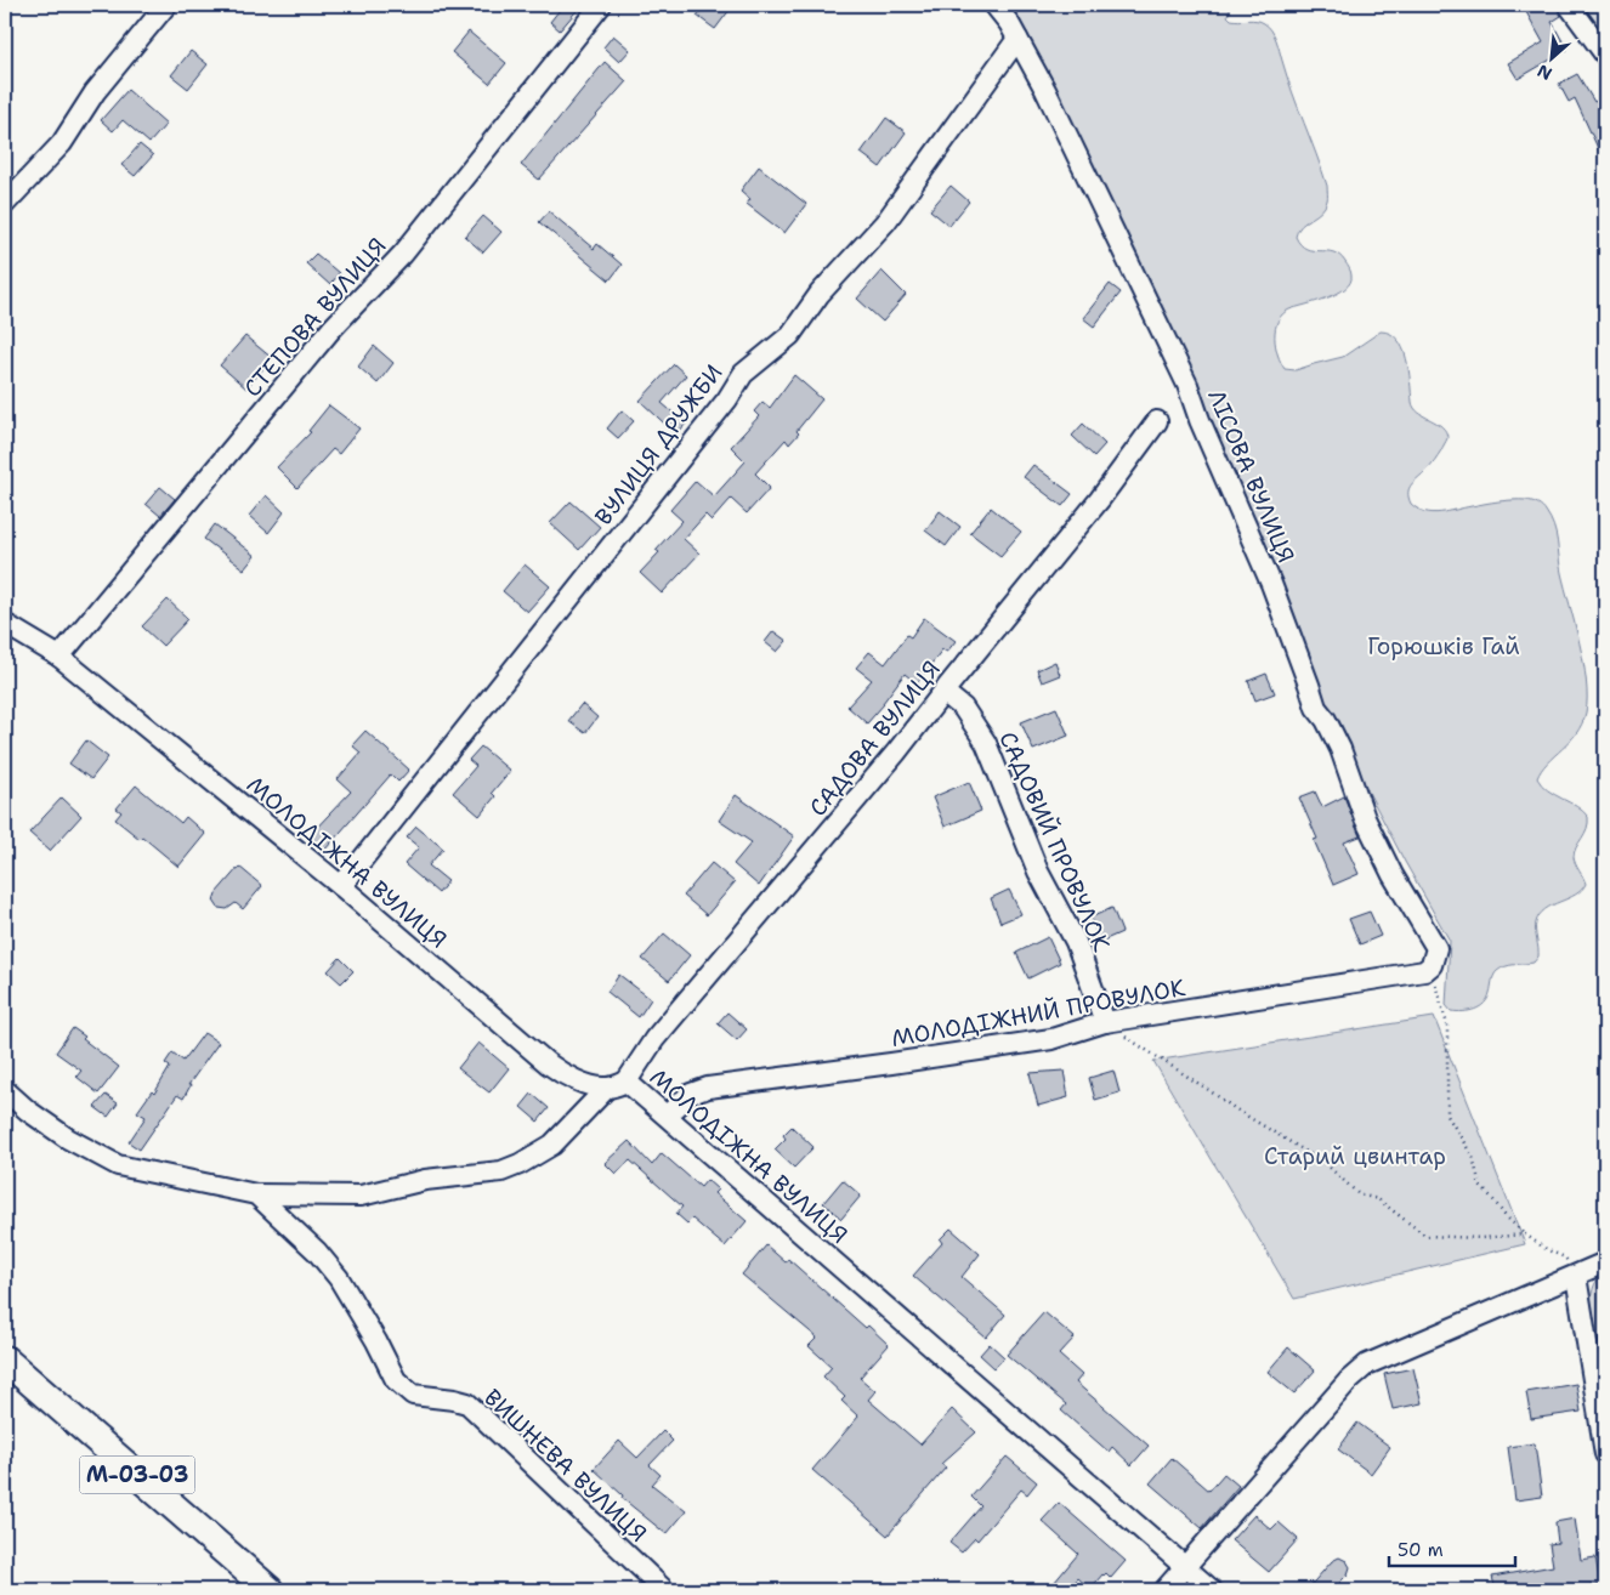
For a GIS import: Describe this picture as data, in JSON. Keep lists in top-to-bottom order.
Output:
{
  "streets": {
    "highway": ["М-03-03"],
    "street": [
      "СТЕПОВА ВУЛИЦЯ",
      "ВУЛИЦЯ ДРУЖБИ",
      "ЛІСОВА ВУЛИЦЯ",
      "САДОВА ВУЛИЦЯ",
      "САДОВИЙ ПРОВУЛОК",
      "МОЛОДІЖНА ВУЛИЦЯ",
      "МОЛОДІЖНИЙ ПРОВУЛОК",
      "ВИШНЕВА ВУЛИЦЯ"
    ]
  },
  "crossings": [
    ["СТЕПОВА ВУЛИЦЯ", "МОЛОДІЖНА ВУЛИЦЯ"],
    ["ВУЛИЦЯ ДРУЖБИ", "ЛІСОВА ВУЛИЦЯ"],
    ["ВУЛИЦЯ ДРУЖБИ", "МОЛОДІЖНА ВУЛИЦЯ"],
    ["ЛІСОВА ВУЛИЦЯ", "МОЛОДІЖНИЙ ПРОВУЛОК"],
    ["САДОВА ВУЛИЦЯ", "САДОВИЙ ПРОВУЛОК"],
    ["САДОВА ВУЛИЦЯ", "МОЛОДІЖНА ВУЛИЦЯ"],
    ["САДОВИЙ ПРОВУЛОК", "МОЛОДІЖНИЙ ПРОВУЛОК"],
    ["МОЛОДІЖНА ВУЛИЦЯ", "МОЛОДІЖНИЙ ПРОВУЛОК"]
  ],
  "parks": ["Горюшків Гай", "Старий цвинтар"],
  "scale_bar": "50 m",
  "north": "bottom left"
}
